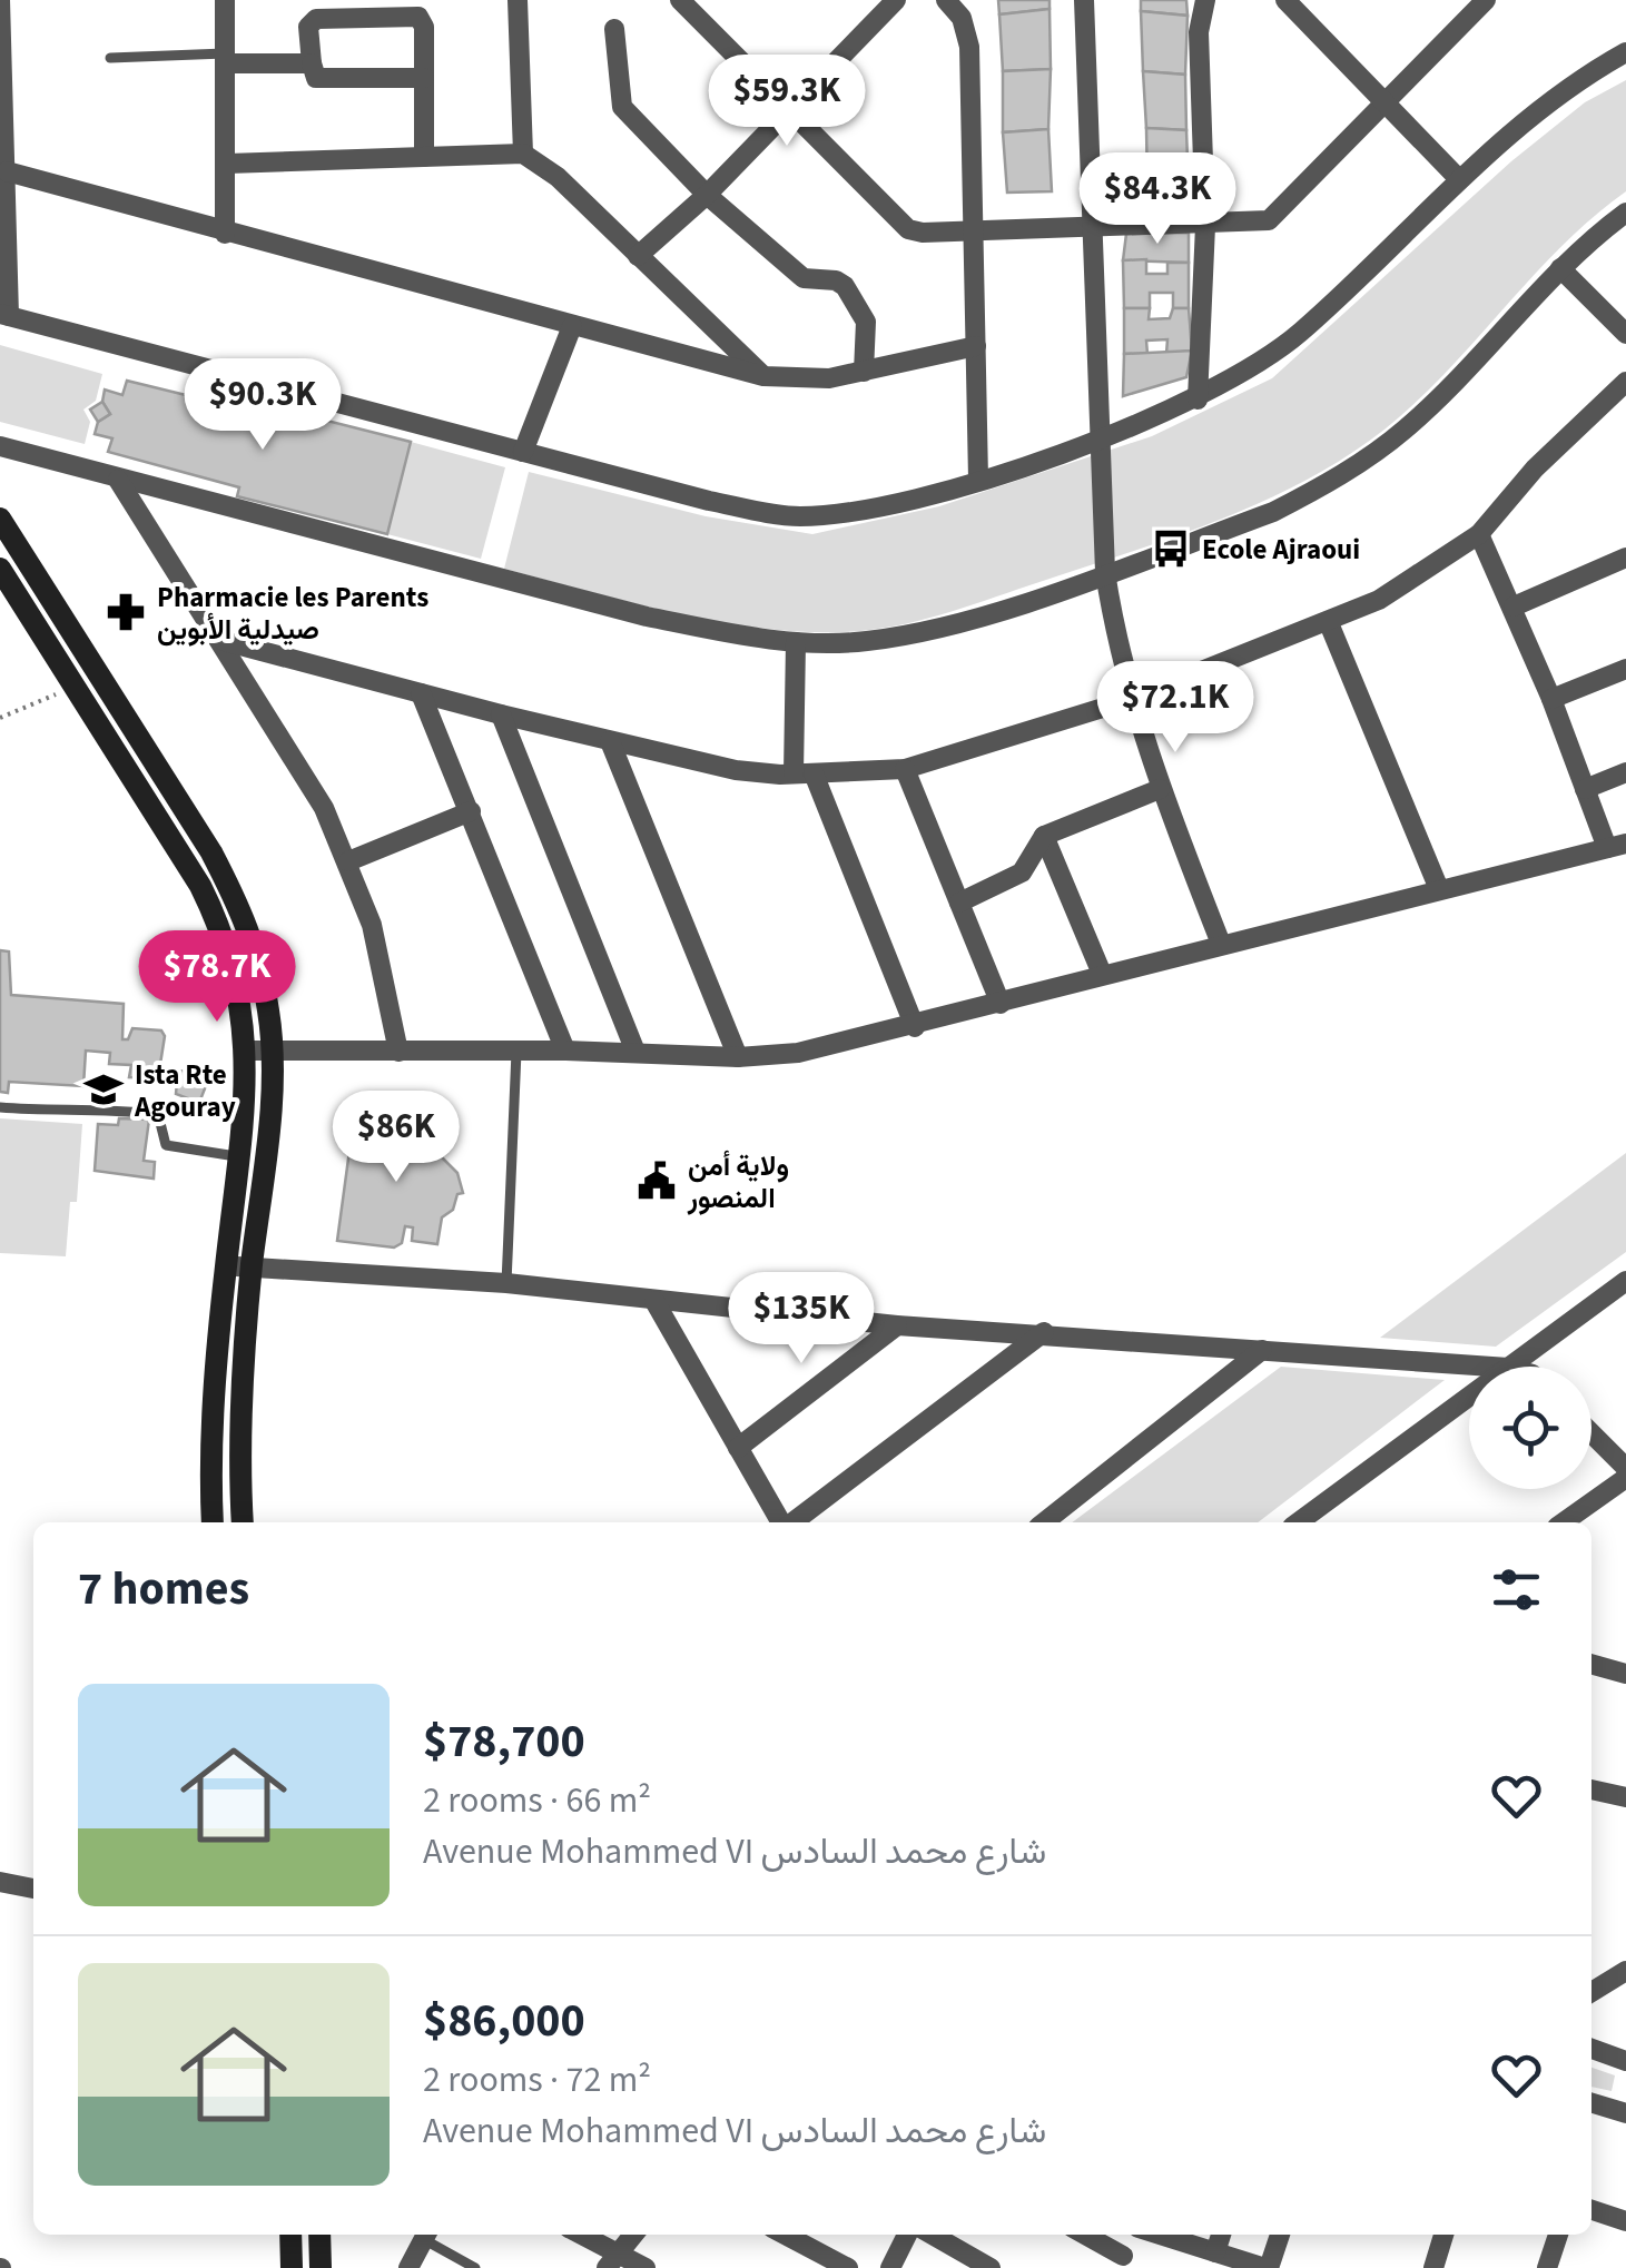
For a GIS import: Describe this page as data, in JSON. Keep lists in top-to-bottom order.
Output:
{
  "places": {
    "bus stop": ["Ecole Ajraoui"],
    "pharmacy": ["Pharmacie les Parents صيدلية الأبوين"],
    "school or university": ["Ista Rte Agouray"],
    "public building": ["ولاية أمن المنصور"]
  },
  "page": {
    "price": [
      "$59.3K",
      "$84.3K",
      "$90.3K",
      "$72.1K",
      "$78.7K",
      "$86K",
      "$135K"
    ],
    "heading": "7 homes",
    "list": [
      {
        "name": "$78,700",
        "note": "2 rooms · 66 m² · Avenue Mohammed VI شارع محمد السادس"
      },
      {
        "name": "$86,000",
        "note": "2 rooms · 72 m² · Avenue Mohammed VI شارع محمد السادس"
      }
    ]
  }
}
